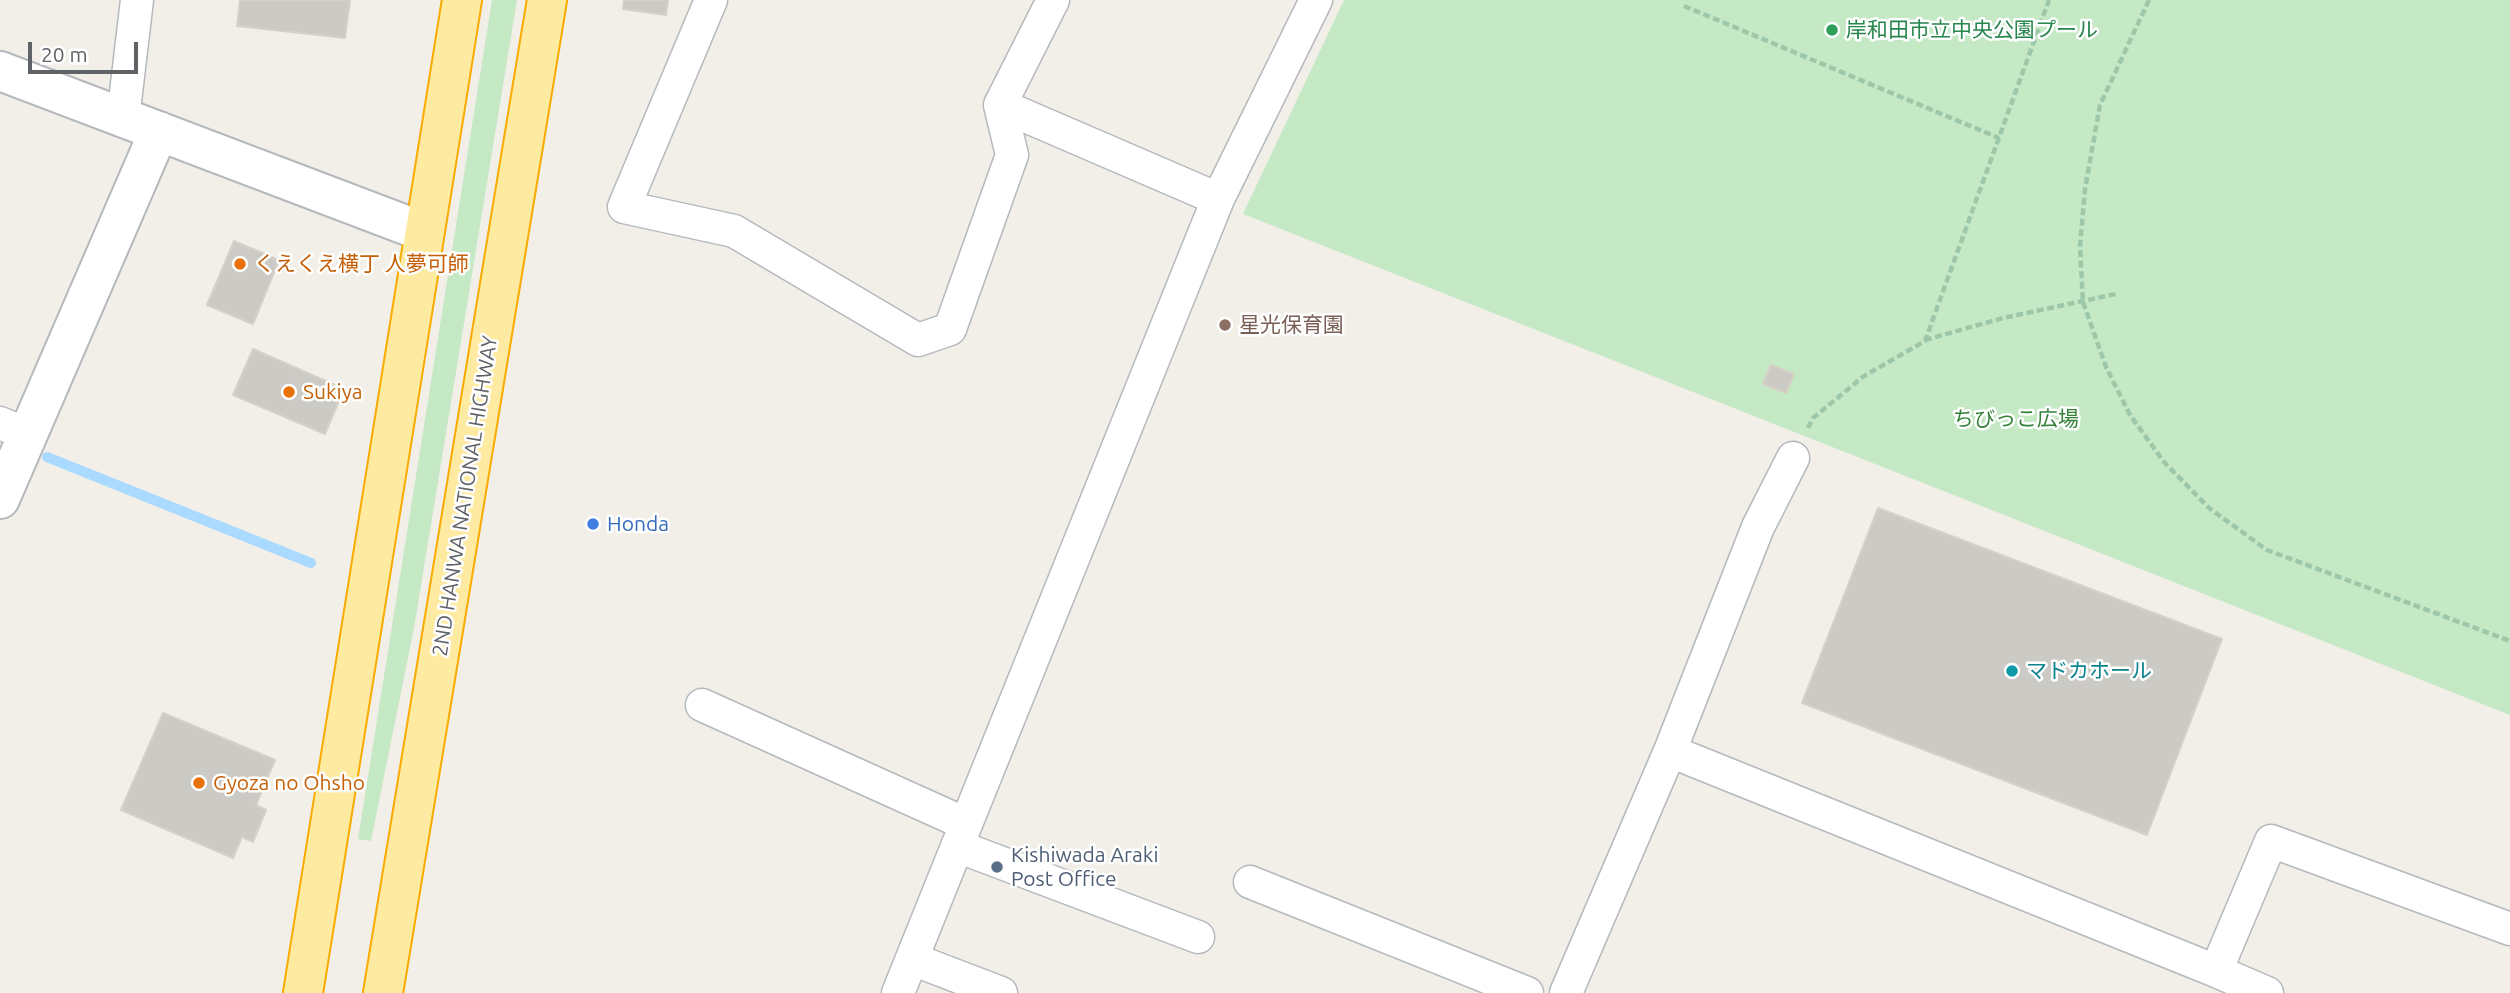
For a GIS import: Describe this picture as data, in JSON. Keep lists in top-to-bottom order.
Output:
{
  "streets": {
    "highway": ["2ND HANWA NATIONAL HIGHWAY"]
  },
  "parks": ["ちびっこ広場"],
  "places": [
    "岸和田市立中央公園プール",
    "くえくえ横丁 人夢可師",
    "星光保育園",
    "Sukiya",
    "Honda",
    "マドカホール",
    "Gyoza no Ohsho",
    "Kishiwada Araki Post Office"
  ],
  "scale_bar": "20 m"
}
